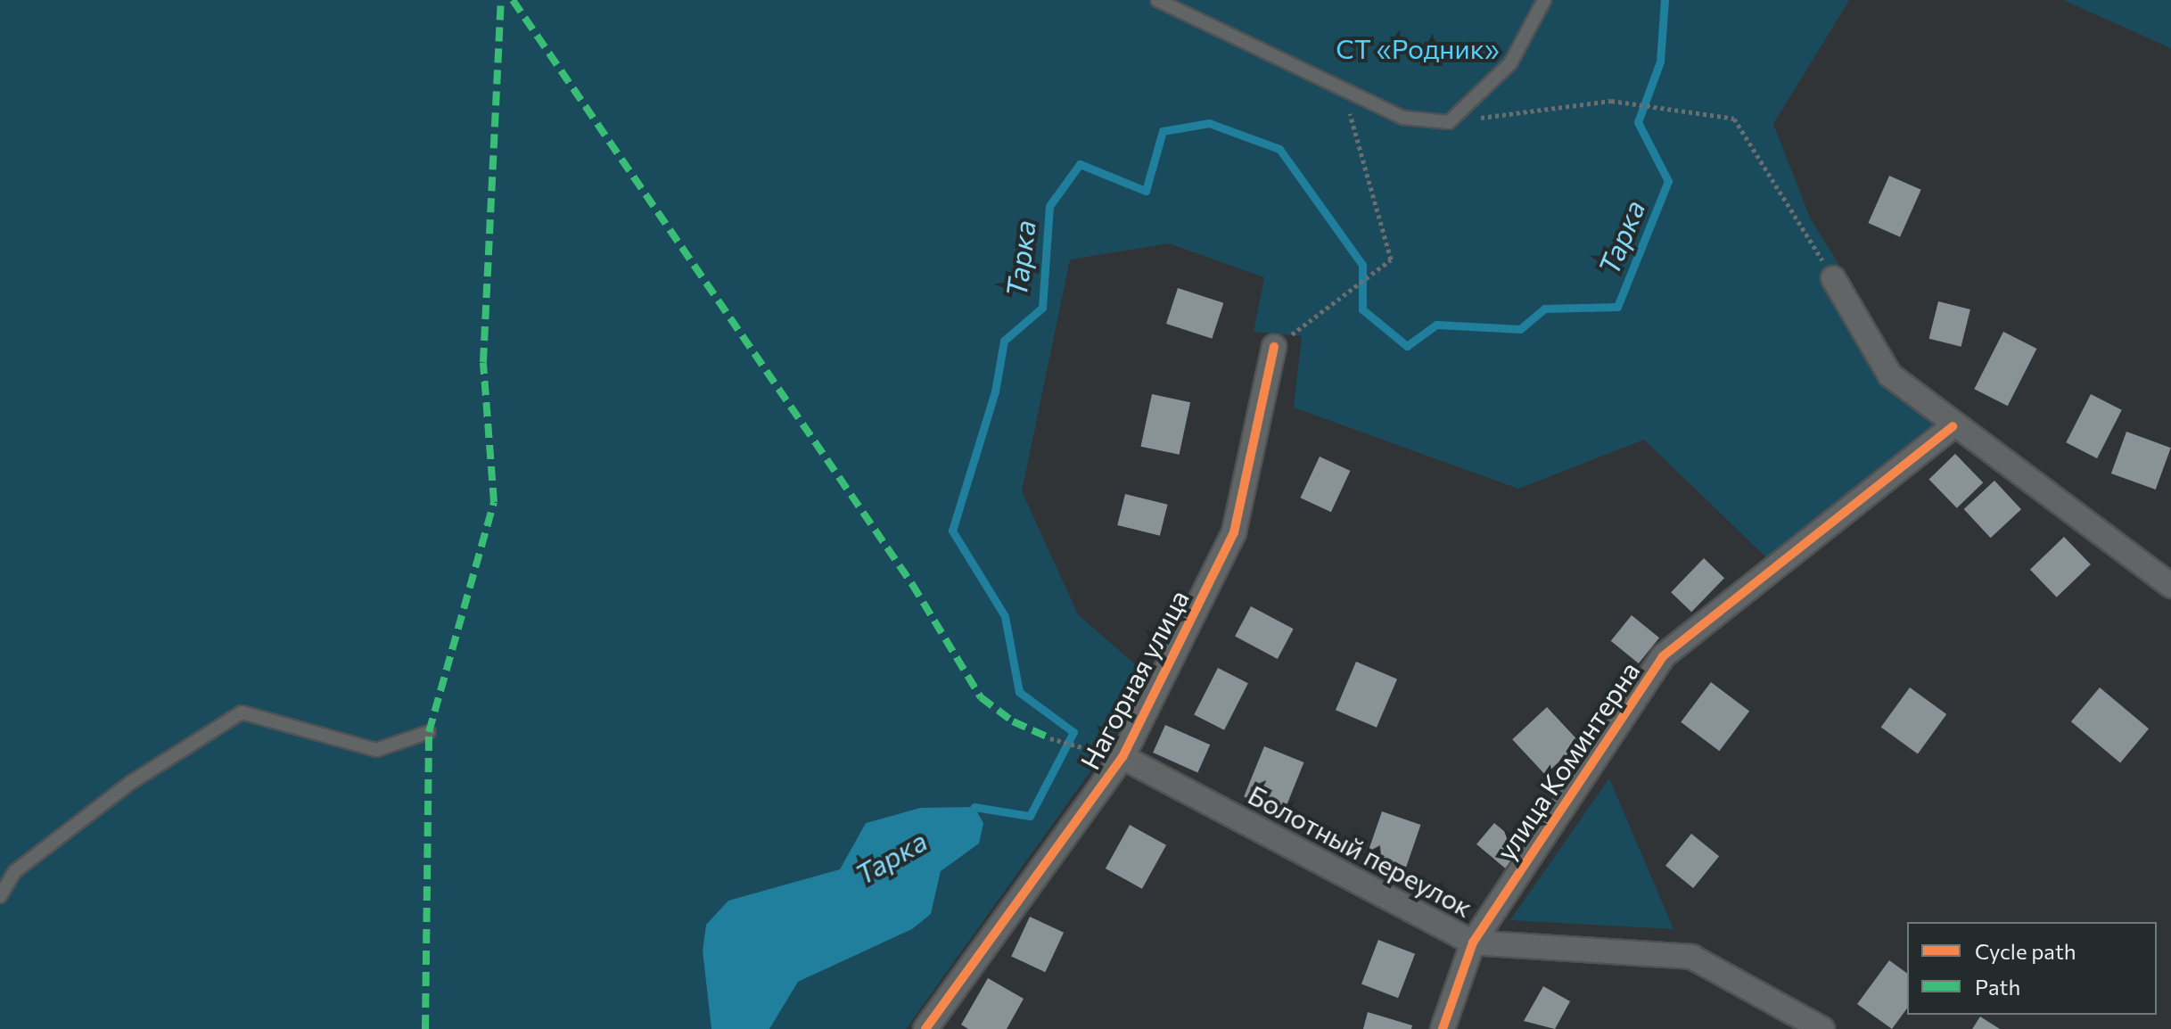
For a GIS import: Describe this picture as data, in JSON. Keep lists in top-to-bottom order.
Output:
{
  "streets": {
    "street": ["Нагорная улица", "улица Коминтерна", "Болотный переулок"]
  },
  "crossings": [
    ["Нагорная улица", "Болотный переулок"],
    ["улица Коминтерна", "Болотный переулок"]
  ],
  "water": ["Тарка"],
  "parks": ["СТ «Родник»"],
  "legend": ["Cycle path", "Path"]
}
